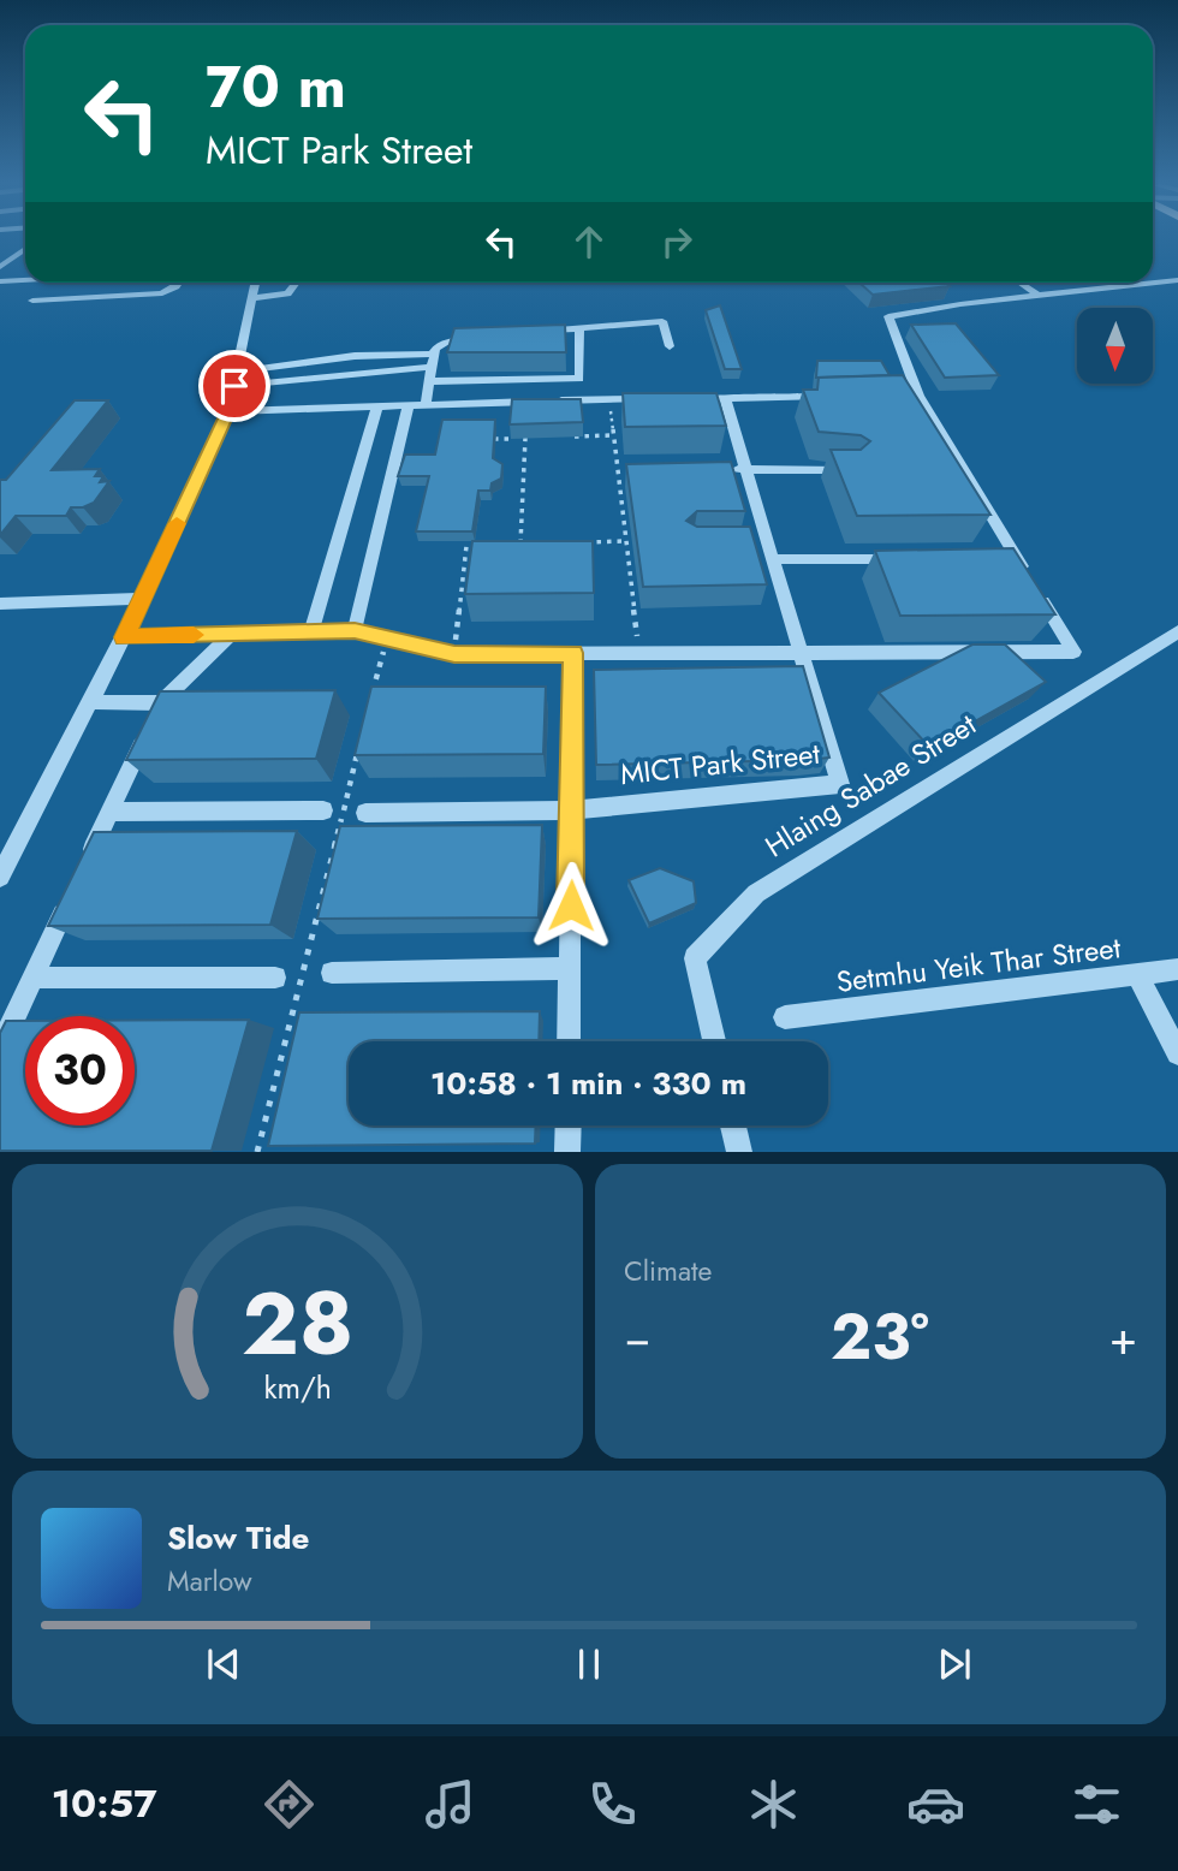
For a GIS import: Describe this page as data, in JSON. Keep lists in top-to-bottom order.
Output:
{
  "streets": {
    "street": ["MICT Park Street", "Hlaing Sabae Street", "Setmhu Yeik Thar Street"]
  },
  "north": "bottom",
  "page": {
    "turn": ["70 m", "MICT Park Street"],
    "limit": "30",
    "trip": "10:58 · 1 min · 330 m",
    "tile": "Climate",
    "heat": ["−", "23°", "+"],
    "song": ["Slow Tide", "Marlow"],
    "tabs": "10:57",
    "gauge": ["28", "km/h"]
  }
}
